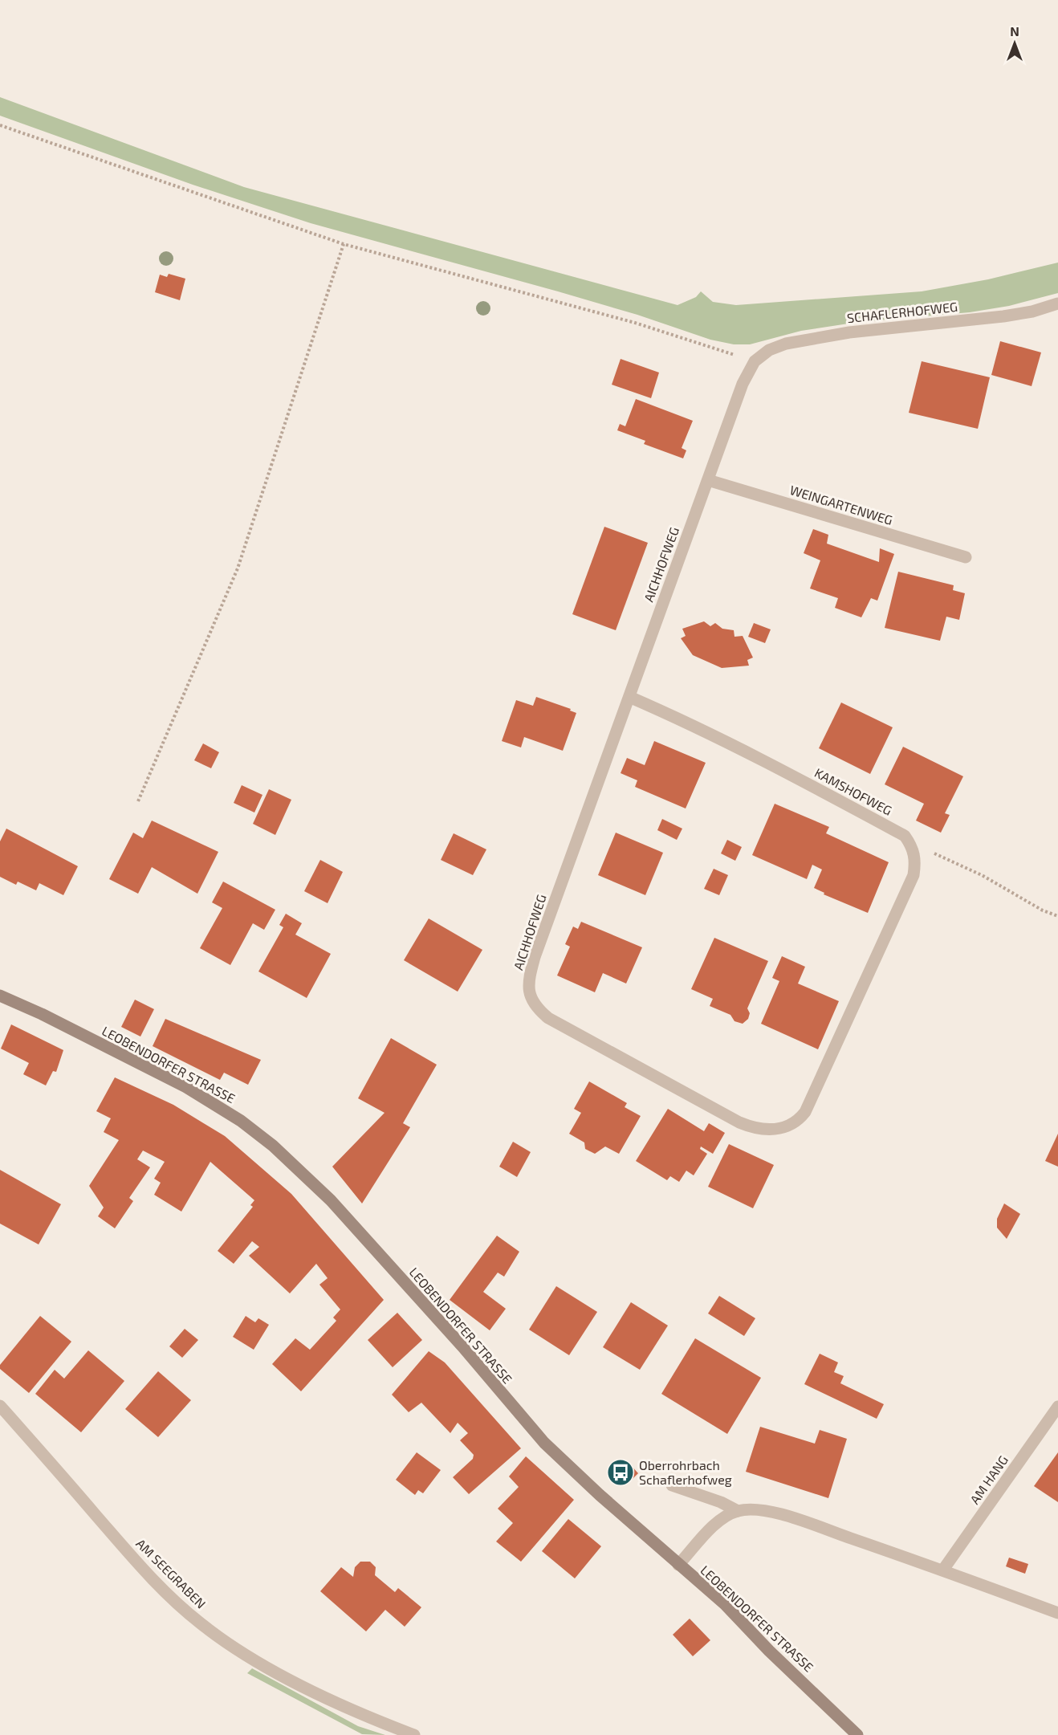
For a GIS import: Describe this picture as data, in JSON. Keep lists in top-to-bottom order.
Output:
{
  "streets": {
    "main road": ["LEOBENDORFER STRASSE"],
    "street": [
      "SCHAFLERHOFWEG",
      "WEINGARTENWEG",
      "AICHHOFWEG",
      "KAMSHOFWEG",
      "AM HANG",
      "AM SEEGRABEN"
    ]
  },
  "crossings": [
    ["SCHAFLERHOFWEG", "AICHHOFWEG"],
    ["WEINGARTENWEG", "AICHHOFWEG"],
    ["AICHHOFWEG", "KAMSHOFWEG"]
  ],
  "places": {
    "bus stop": ["Oberrohrbach Schaflerhofweg"]
  },
  "north": "top"
}
